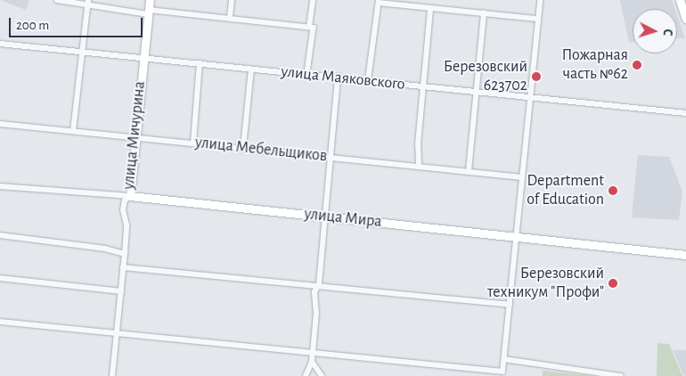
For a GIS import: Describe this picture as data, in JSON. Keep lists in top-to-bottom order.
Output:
{
  "streets": {
    "street": [
      "улица Маяковского",
      "улица Мичурина",
      "улица Мебельщиков",
      "улица Мира"
    ]
  },
  "crossings": [
    ["улица Маяковского", "улица Мичурина"],
    ["улица Мичурина", "улица Мебельщиков"],
    ["улица Мичурина", "улица Мира"]
  ],
  "places": [
    "Пожарная часть №62",
    "Березовский 623702",
    "Department of Education",
    "Березовский техникум \"Профи\""
  ],
  "scale_bar": "200 m",
  "north": "right"
}
